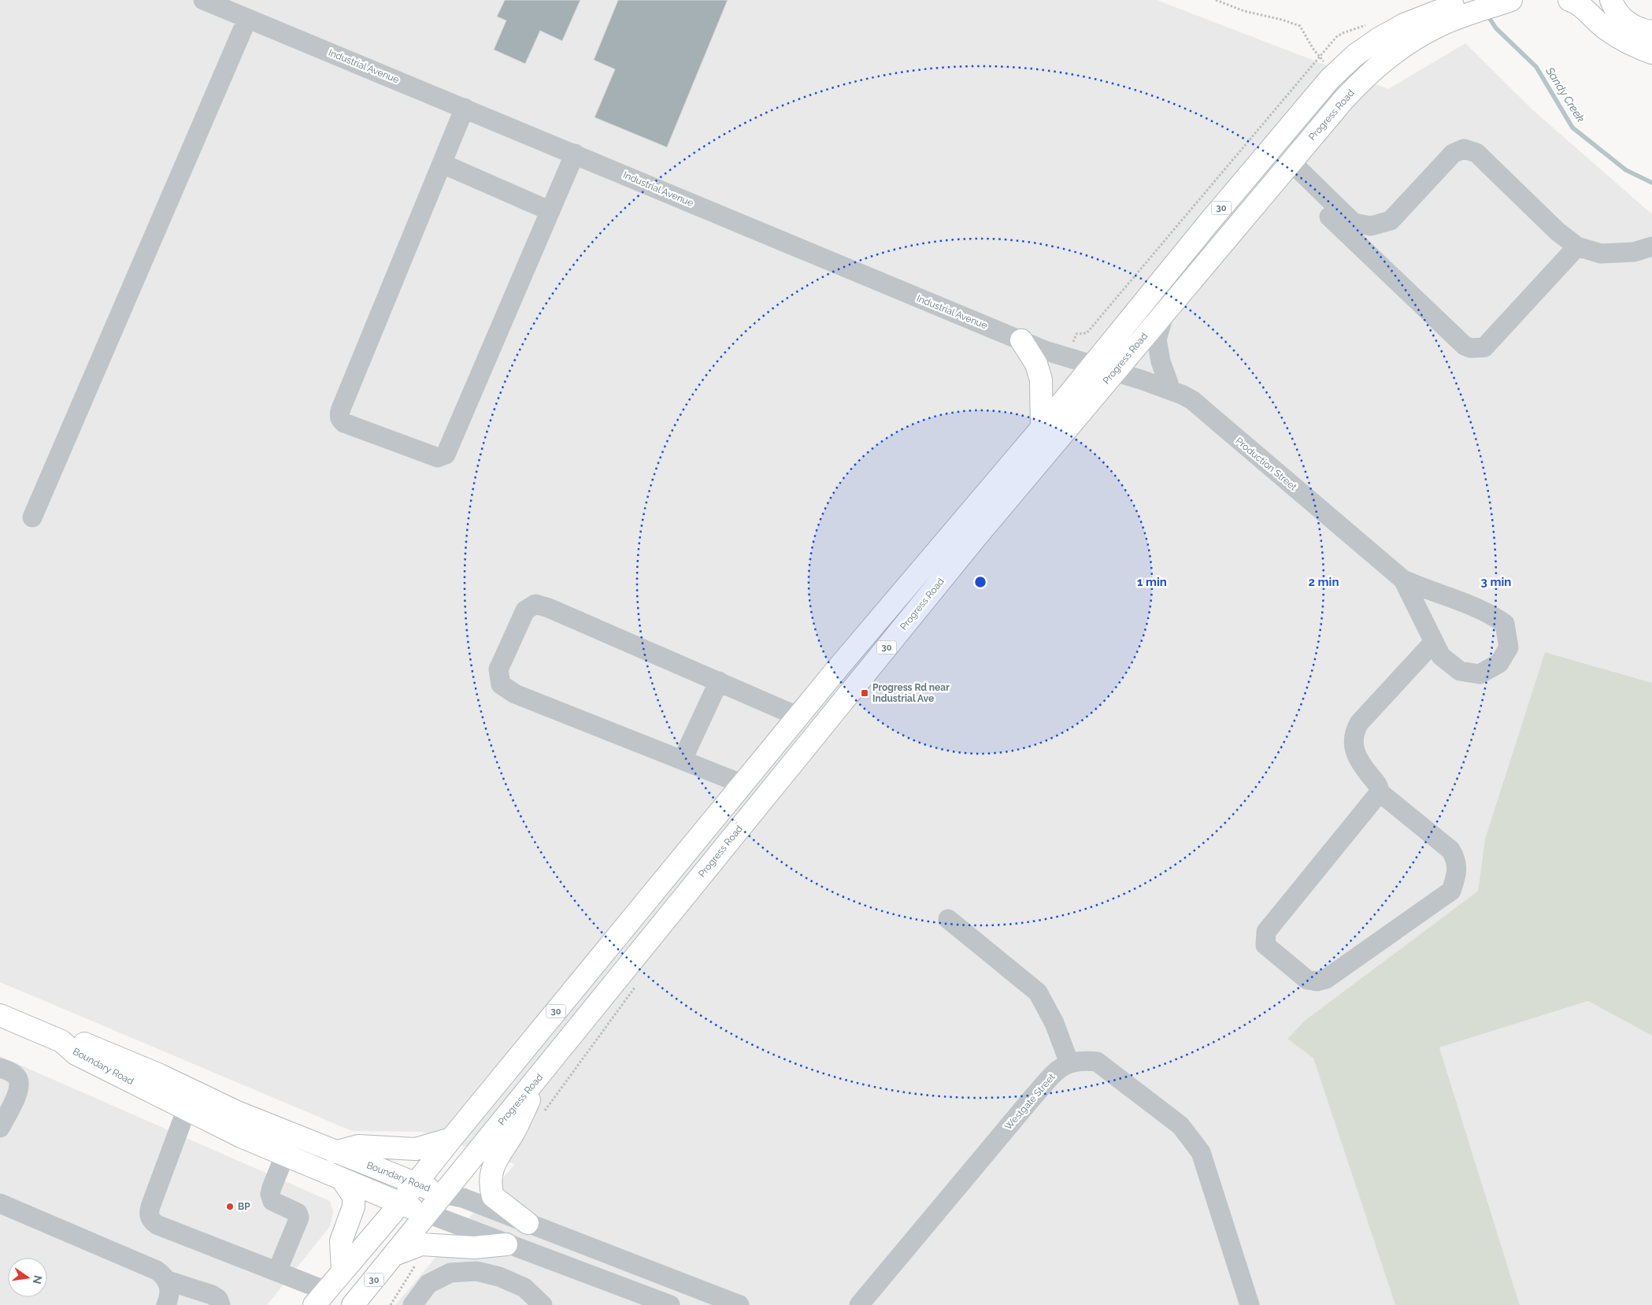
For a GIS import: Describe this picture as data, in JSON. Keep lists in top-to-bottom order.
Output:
{
  "streets": {
    "main road": ["Progress Road", "30", "Boundary Road"],
    "street": ["Industrial Avenue", "Production Street", "Westgate Street"]
  },
  "crossings": [
    ["Industrial Avenue", "Progress Road"],
    ["Industrial Avenue", "Production Street"],
    ["Progress Road", "Production Street"],
    ["Progress Road", "Boundary Road"]
  ],
  "water": ["Sandy Creek"],
  "places": {
    "transit": ["Progress Rd near Industrial Ave"],
    "other": ["BP"]
  },
  "north": "right",
  "rings": ["1 min", "2 min", "3 min"]
}
